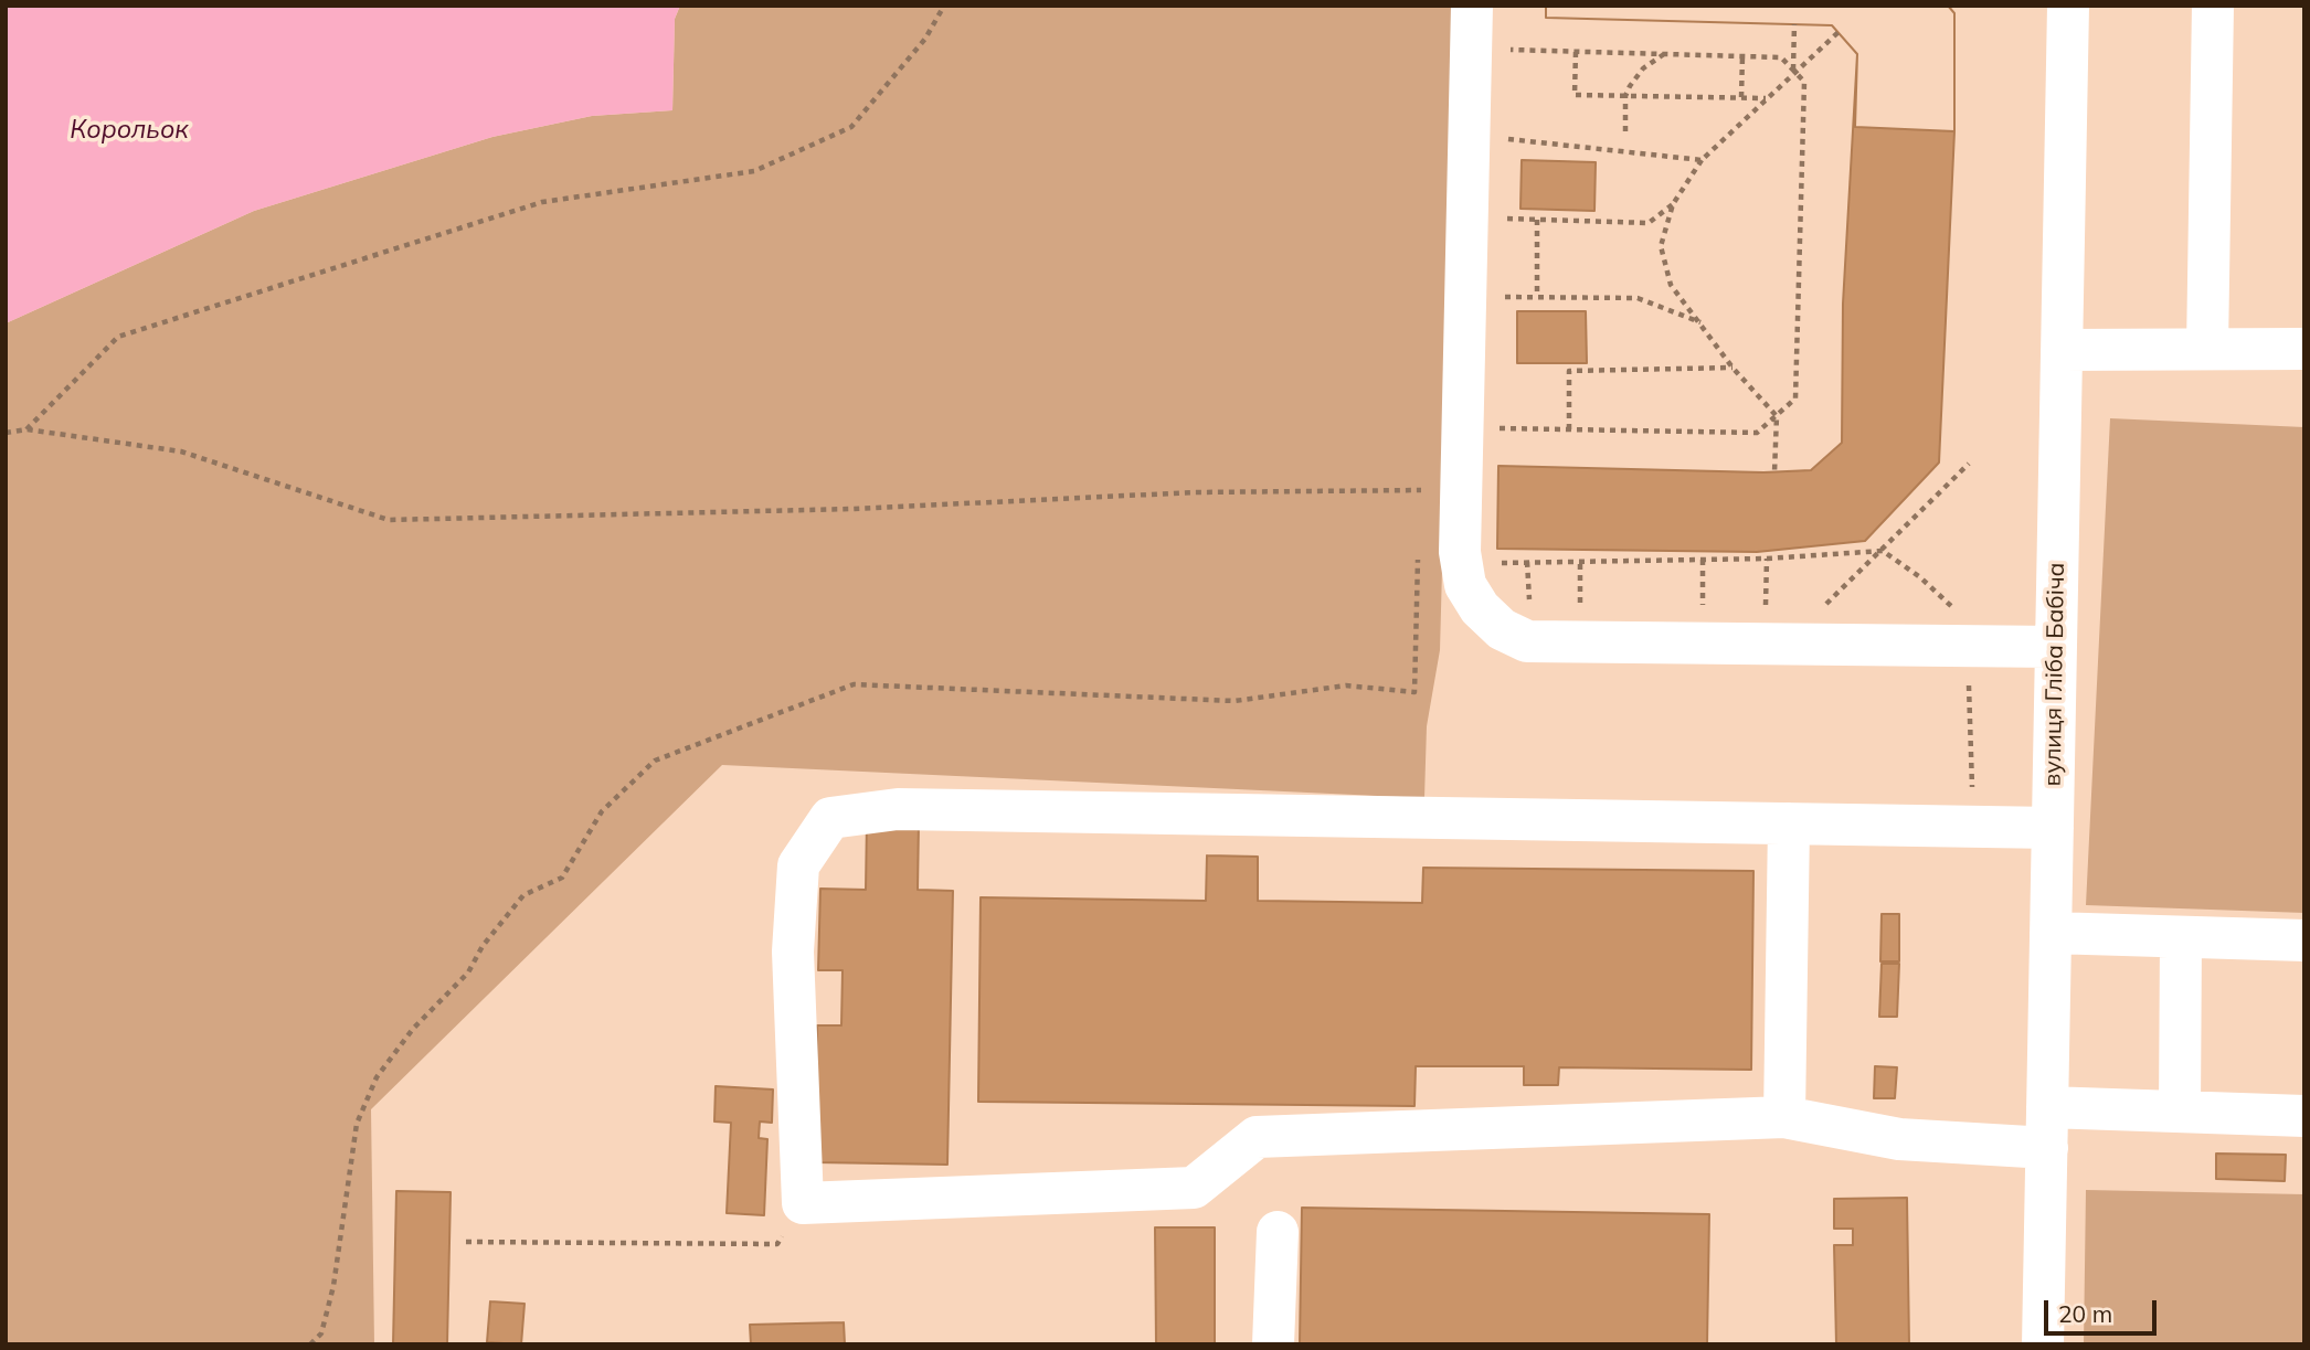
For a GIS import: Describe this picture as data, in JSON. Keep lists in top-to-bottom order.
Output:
{
  "streets": {
    "street": ["вулиця Гліба Бабіча"]
  },
  "water": ["Корольок"],
  "scale_bar": "20 m"
}
